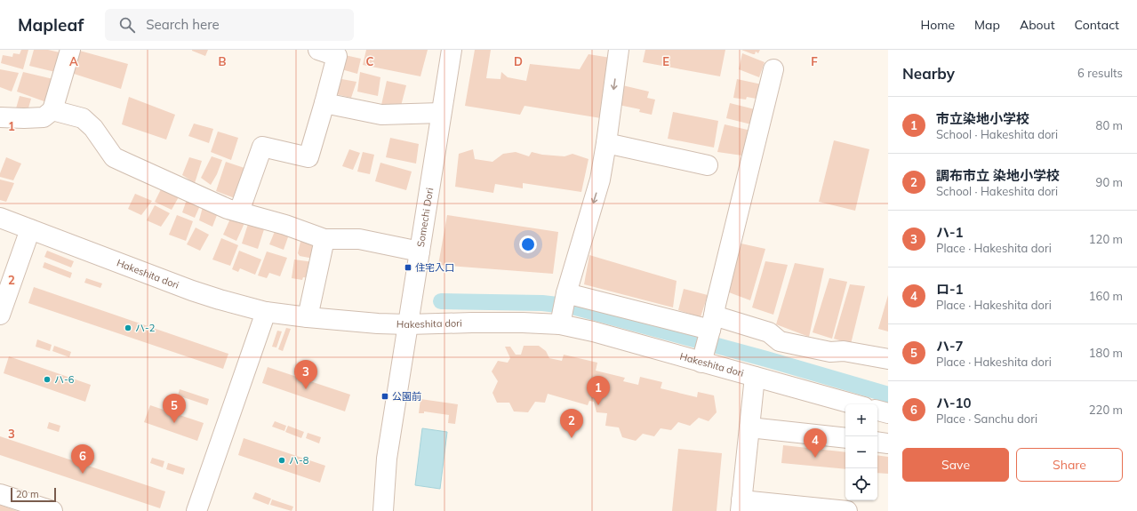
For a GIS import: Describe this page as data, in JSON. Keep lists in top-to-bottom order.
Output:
{
  "streets": {
    "street": ["Somechi Dori", "Hakeshita dori"]
  },
  "crossings": [
    ["Somechi Dori", "Hakeshita dori"]
  ],
  "places": {
    "transit": ["住宅入口", "公園前"],
    "other": ["ハ-2", "ハ-6", "ハ-8"]
  },
  "scale_bar": "20 m",
  "page": {
    "header": "Mapleaf",
    "search": "Search here",
    "nav": [
      "Home",
      "Map",
      "About",
      "Contact"
    ],
    "heading": ["Nearby", "6 results"],
    "list": [
      {
        "mark": "1",
        "name": "市立染地小学校",
        "note": "School · Hakeshita dori",
        "value": "80 m"
      },
      {
        "mark": "2",
        "name": "調布市立 染地小学校",
        "note": "School · Hakeshita dori",
        "value": "90 m"
      },
      {
        "mark": "3",
        "name": "ハ-1",
        "note": "Place · Hakeshita dori",
        "value": "120 m"
      },
      {
        "mark": "4",
        "name": "ロ-1",
        "note": "Place · Hakeshita dori",
        "value": "160 m"
      },
      {
        "mark": "5",
        "name": "ハ-7",
        "note": "Place · Hakeshita dori",
        "value": "180 m"
      },
      {
        "mark": "6",
        "name": "ハ-10",
        "note": "Place · Sanchu dori",
        "value": "220 m"
      }
    ],
    "pins": [
      "3",
      "1",
      "5",
      "2",
      "4",
      "6"
    ],
    "map_buttons": ["+", "−"],
    "buttons": ["Save", "Share"],
    "scale": "20 m"
  },
  "grid": {
    "columns": [
      "A",
      "B",
      "C",
      "D",
      "E",
      "F"
    ],
    "rows": ["1", "2", "3"]
  }
}
